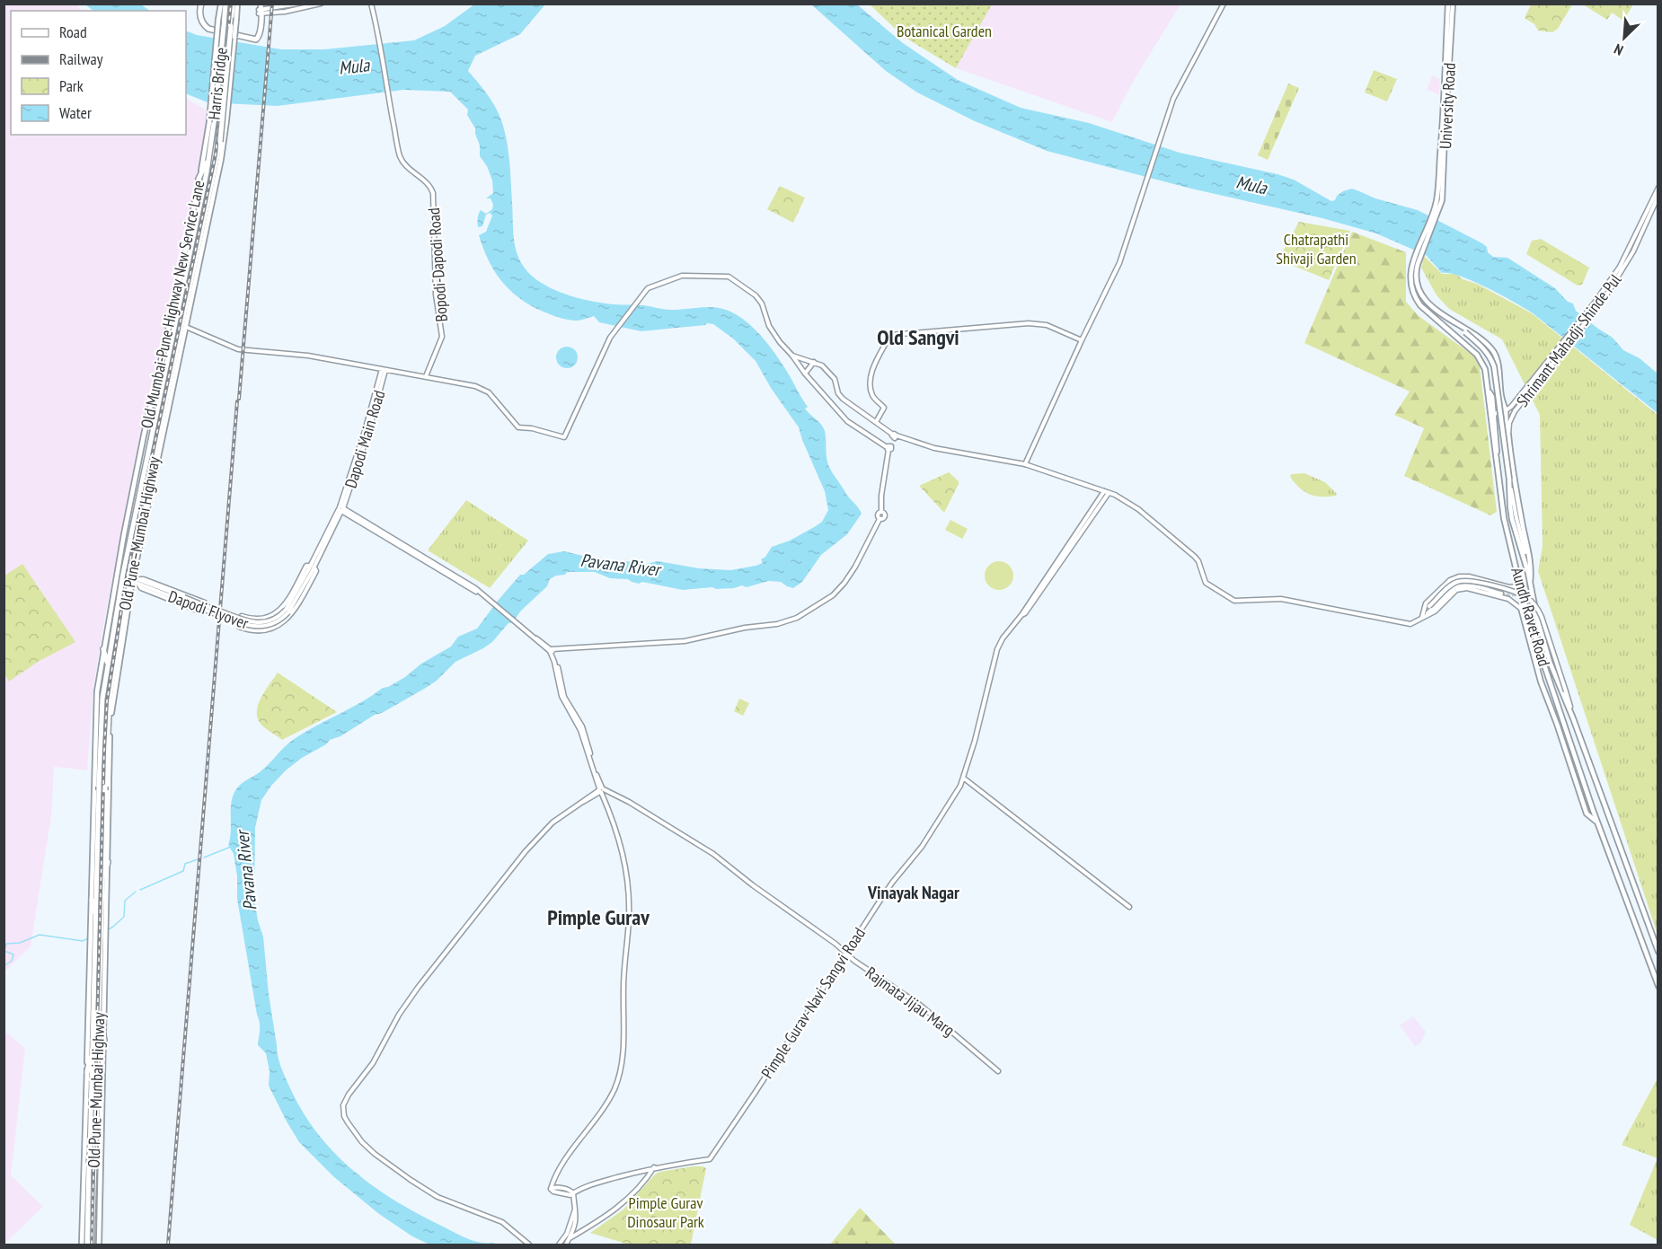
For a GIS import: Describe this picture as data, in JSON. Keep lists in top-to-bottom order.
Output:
{
  "streets": {
    "highway": ["Harris Bridge", "Old Pune–Mumbai Highway"],
    "main road": ["University Road", "Old Mumbai-Pune Highway New Service Lane", "Aundh Ravet Road"],
    "street": [
      "Bopodi-Dapodi Road",
      "Shrimant Mahadji Shinde Pul",
      "Dapodi Main Road",
      "Dapodi Flyover",
      "Rajmata Jijau Marg",
      "Pimple Gurav-Navi Sangvi Road"
    ]
  },
  "crossings": [
    ["Harris Bridge", "Old Pune–Mumbai Highway"],
    ["University Road", "Aundh Ravet Road"],
    ["Old Mumbai-Pune Highway New Service Lane", "Old Pune–Mumbai Highway"],
    ["Dapodi Main Road", "Dapodi Flyover"],
    ["Old Pune–Mumbai Highway", "Dapodi Flyover"],
    ["Rajmata Jijau Marg", "Pimple Gurav-Navi Sangvi Road"]
  ],
  "districts": ["Old Sangvi", "Vinayak Nagar", "Pimple Gurav"],
  "water": ["Mula", "Pavana River"],
  "parks": ["Botanical Garden", "Chatrapathi Shivaji Garden", "Pimple Gurav Dinosaur Park"],
  "legend": [
    "Road",
    "Railway",
    "Park",
    "Water"
  ],
  "north": "bottom left"
}
